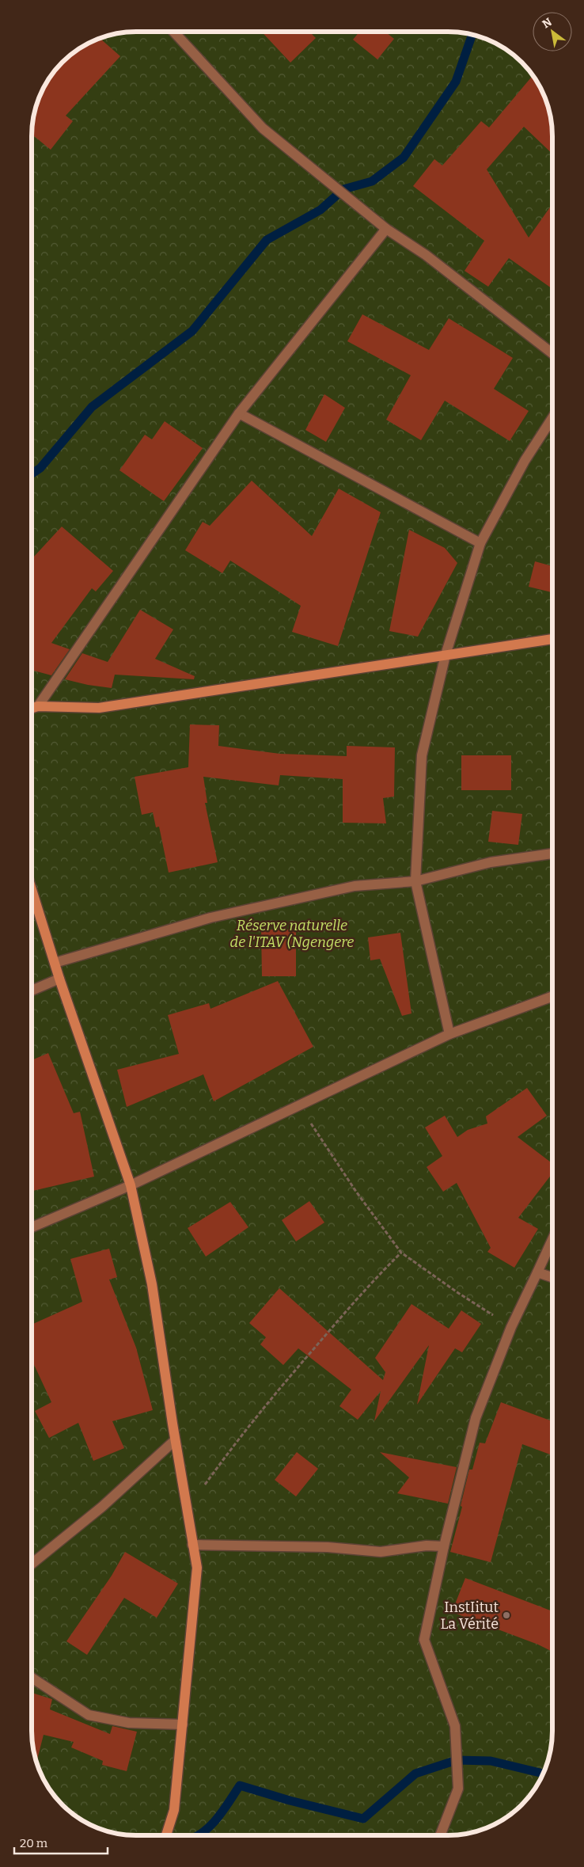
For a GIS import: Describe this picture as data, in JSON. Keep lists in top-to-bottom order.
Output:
{
  "parks": ["Réserve naturelle de l'ITAV (Ngengere"],
  "places": ["InstIitut La Vérité"],
  "scale_bar": "20 m",
  "north": "top left"
}
